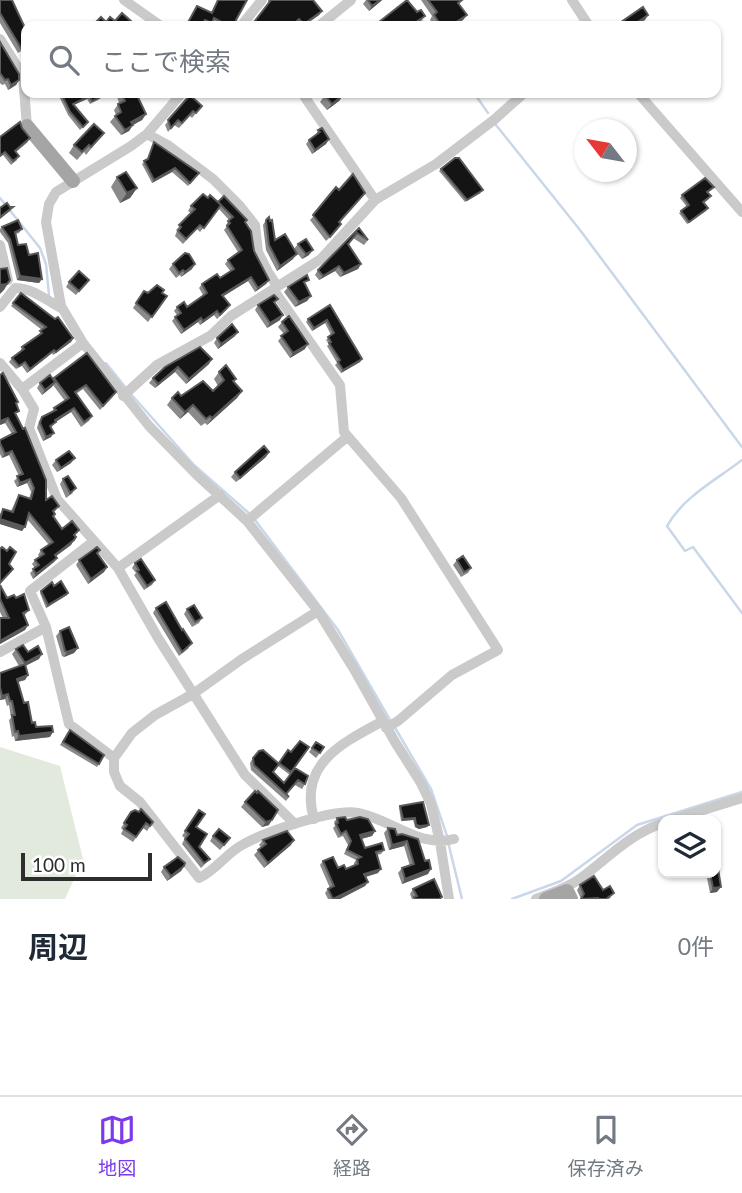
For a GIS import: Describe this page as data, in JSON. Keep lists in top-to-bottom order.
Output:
{
  "scale_bar": "100 m",
  "north": "top left",
  "page": {
    "search": "ここで検索",
    "scale": "100 m",
    "heading": ["周辺", "0件"],
    "nav": ["地図", "経路", "保存済み"]
  }
}
